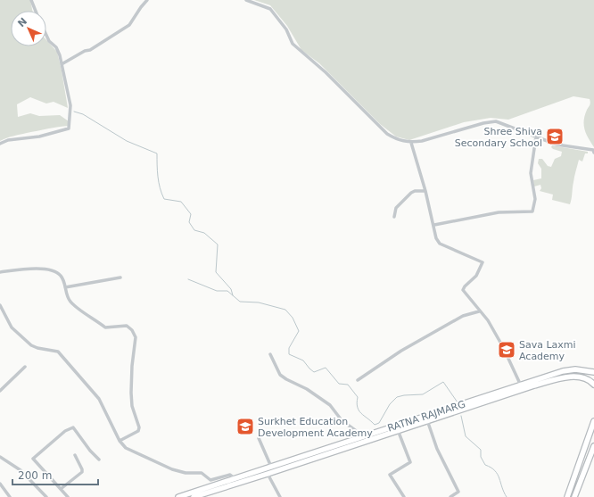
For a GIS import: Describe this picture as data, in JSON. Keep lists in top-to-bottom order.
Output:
{
  "streets": {
    "main road": ["RATNA RAJMARG"]
  },
  "places": {
    "school or university": ["Shree Shiva Secondary School", "Sava Laxmi Academy", "Surkhet Education Development Academy"]
  },
  "scale_bar": "200 m",
  "north": "top left"
}
